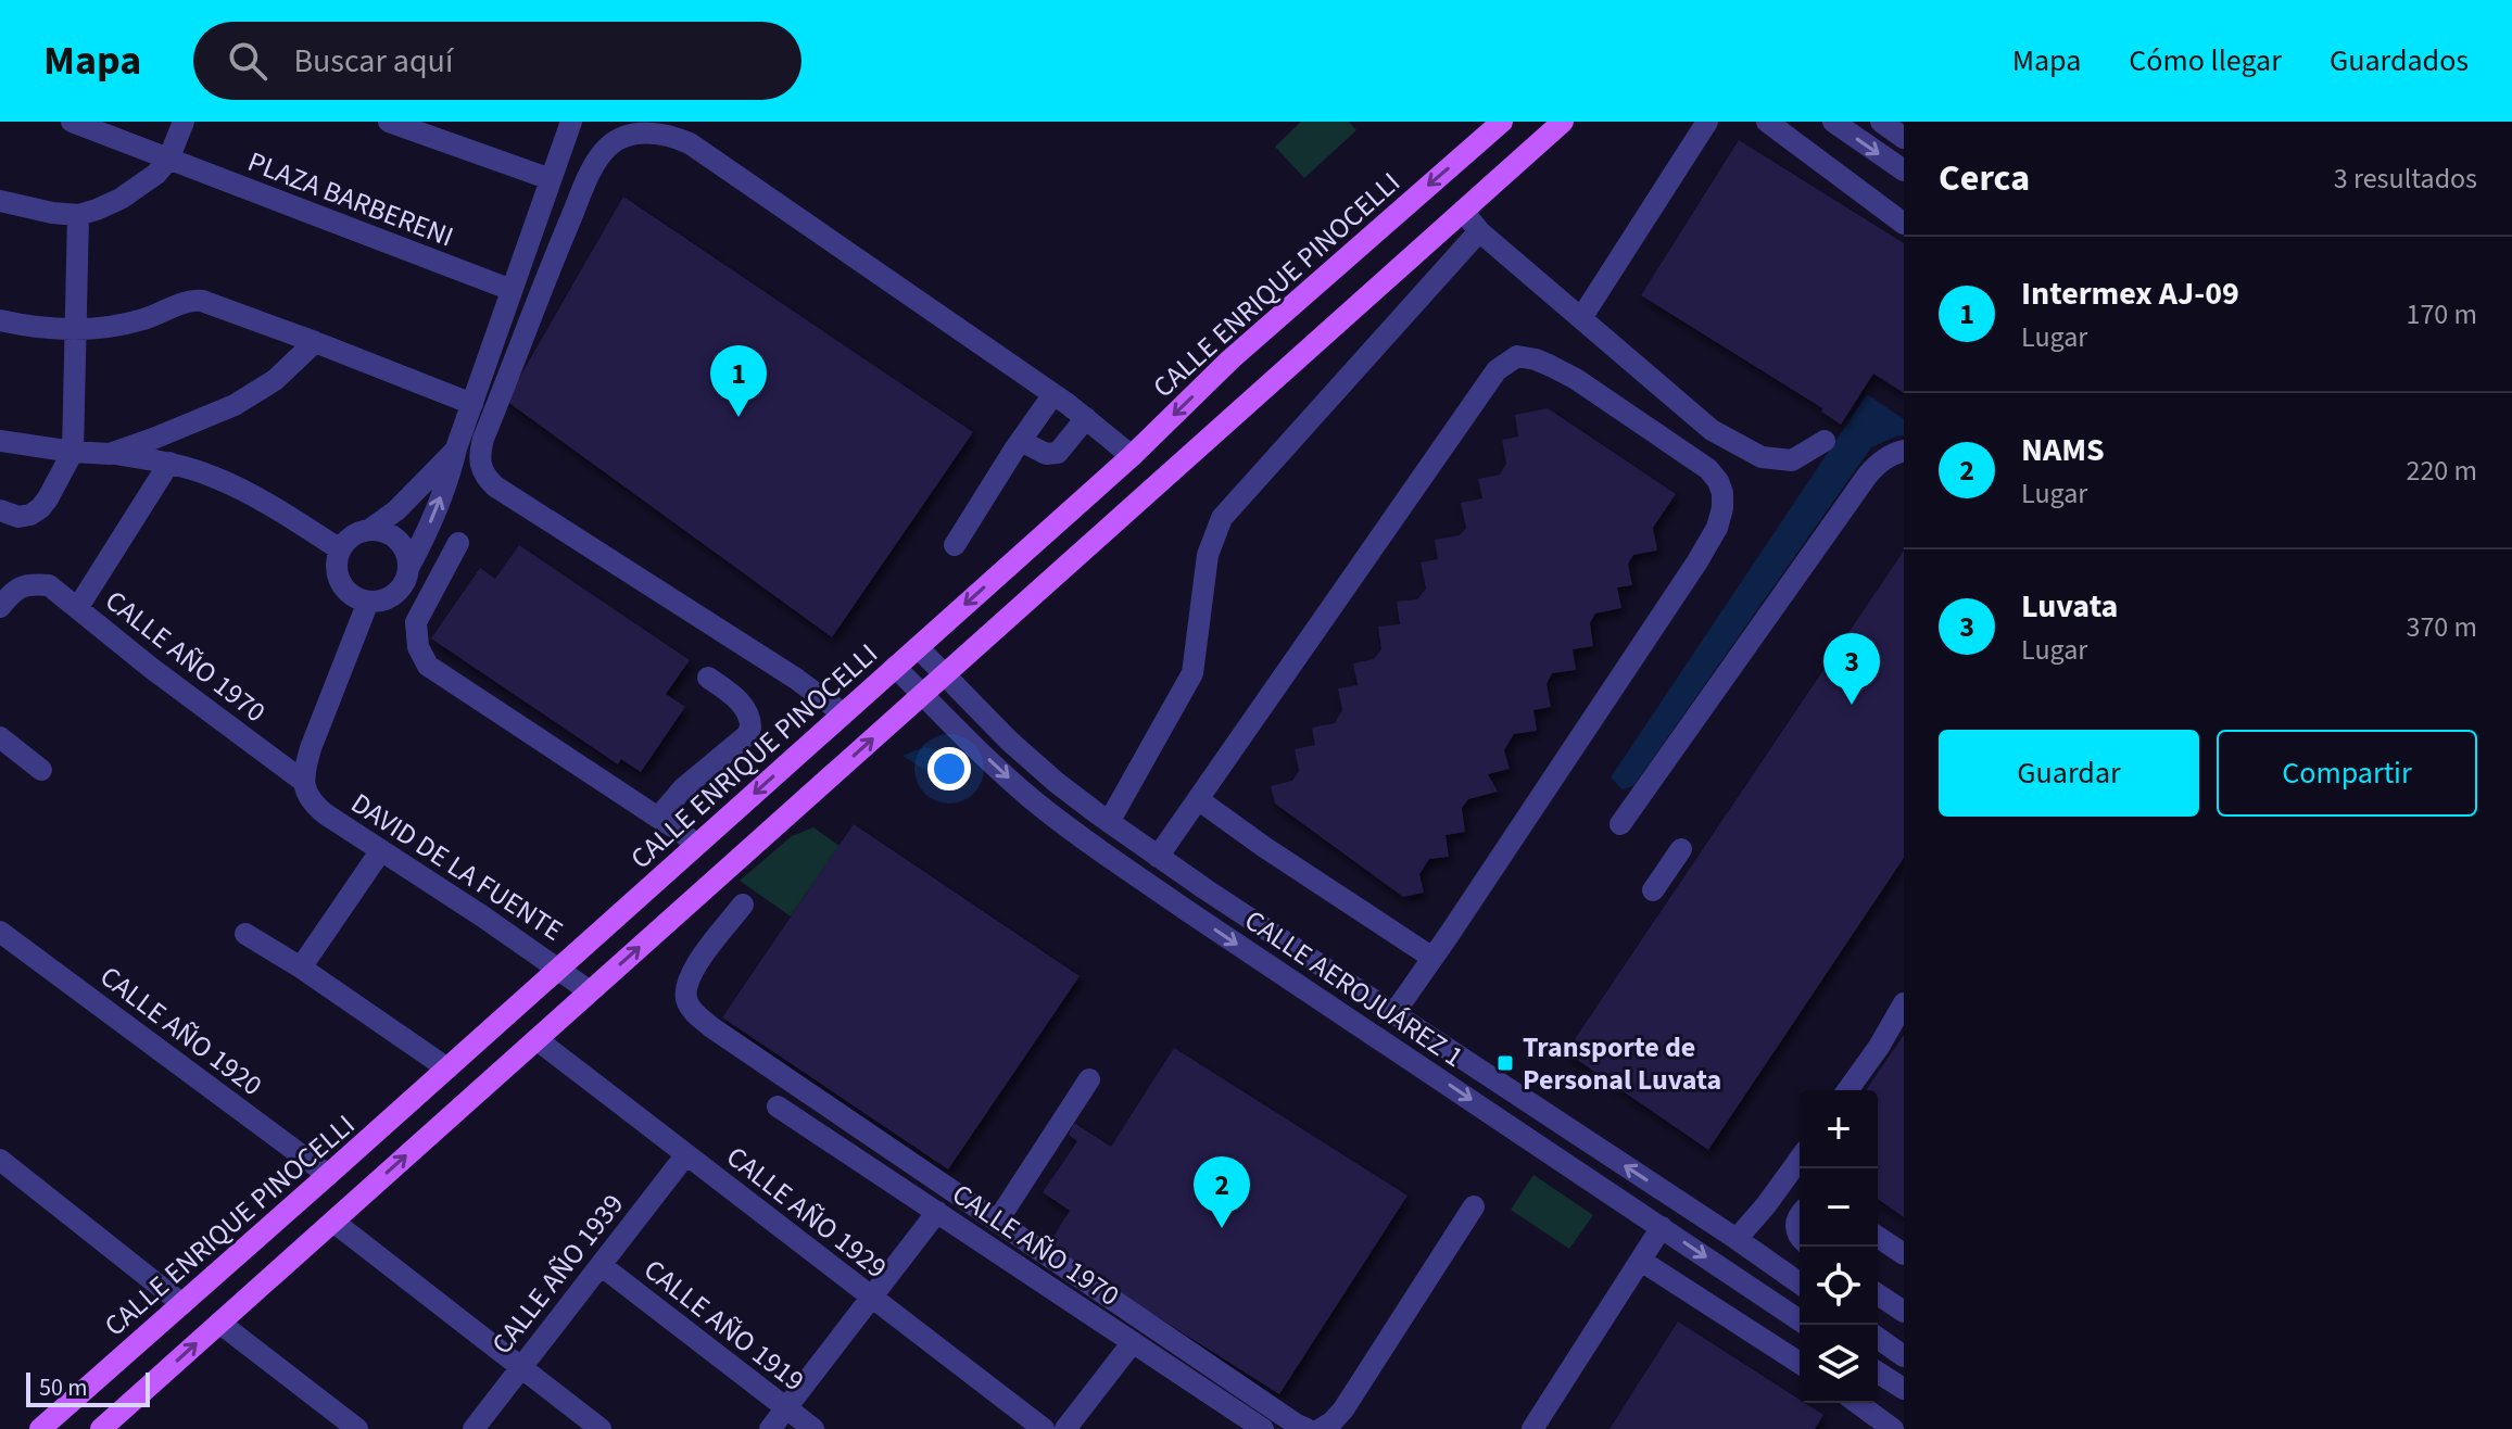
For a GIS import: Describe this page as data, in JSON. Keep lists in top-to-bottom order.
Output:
{
  "streets": {
    "main road": ["CALLE ENRIQUE PINOCELLI"],
    "street": [
      "PLAZA BARBERENI",
      "CALLE AÑO 1970",
      "DAVID DE LA FUENTE",
      "CALLE AEROJUÁREZ 1",
      "CALLE AÑO 1920",
      "CALLE AÑO 1929",
      "CALLE AÑO 1939",
      "CALLE AÑO 1919"
    ]
  },
  "crossings": [
    ["CALLE ENRIQUE PINOCELLI", "DAVID DE LA FUENTE"],
    ["CALLE ENRIQUE PINOCELLI", "CALLE AEROJUÁREZ 1"],
    ["CALLE ENRIQUE PINOCELLI", "CALLE AÑO 1920"],
    ["CALLE AÑO 1970", "DAVID DE LA FUENTE"],
    ["CALLE AÑO 1929", "CALLE AÑO 1939"],
    ["CALLE AÑO 1939", "CALLE AÑO 1919"]
  ],
  "places": {
    "transit": ["Transporte de Personal Luvata"]
  },
  "scale_bar": "50 m",
  "page": {
    "header": "Mapa",
    "search": "Buscar aquí",
    "nav": ["Mapa", "Cómo llegar", "Guardados"],
    "heading": ["Cerca", "3 resultados"],
    "list": [
      {
        "mark": "1",
        "name": "Intermex AJ-09",
        "note": "Lugar",
        "value": "170 m"
      },
      {
        "mark": "2",
        "name": "NAMS",
        "note": "Lugar",
        "value": "220 m"
      },
      {
        "mark": "3",
        "name": "Luvata",
        "note": "Lugar",
        "value": "370 m"
      }
    ],
    "pins": ["1", "3", "2"],
    "buttons": ["Guardar", "Compartir"],
    "map_buttons": ["+", "−"],
    "scale": "50 m"
  }
}
